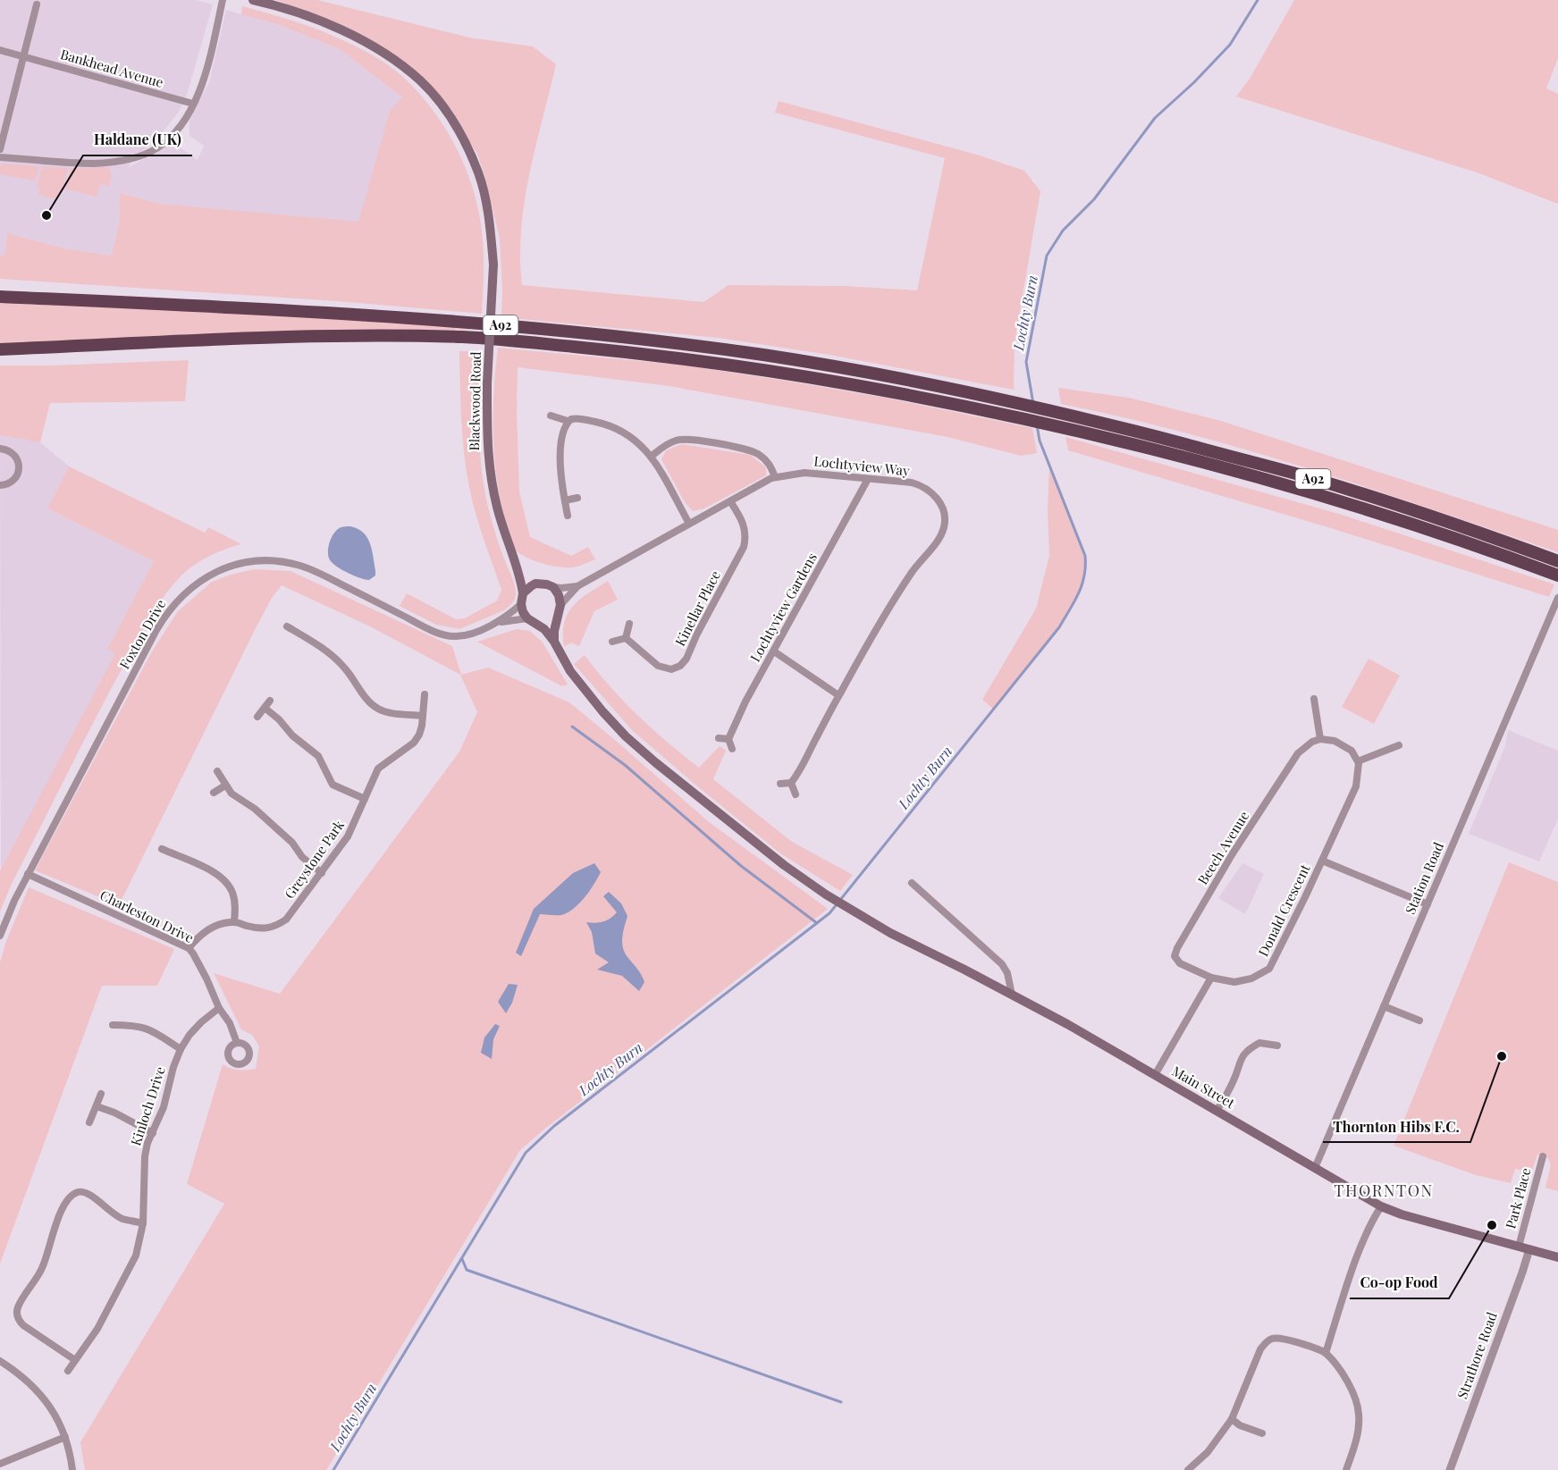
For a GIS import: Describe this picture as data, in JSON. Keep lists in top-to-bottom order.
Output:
{
  "streets": {
    "highway": ["A92"],
    "main road": ["Blackwood Road", "Main Street"],
    "street": [
      "Bankhead Avenue",
      "Lochtyview Way",
      "Lochtyview Gardens",
      "Kinellar Place",
      "Foxton Drive",
      "Beech Avenue",
      "Greystone Park",
      "Station Road",
      "Donald Crescent",
      "Charleston Drive",
      "Kinloch Drive",
      "Park Place",
      "Strathore Road"
    ]
  },
  "crossings": [
    ["Blackwood Road", "Lochtyview Way"],
    ["Blackwood Road", "Foxton Drive"],
    ["Blackwood Road", "Main Street"],
    ["Lochtyview Way", "Lochtyview Gardens"],
    ["Lochtyview Way", "Kinellar Place"],
    ["Lochtyview Way", "Foxton Drive"],
    ["Lochtyview Way", "Main Street"],
    ["Foxton Drive", "Charleston Drive"],
    ["Foxton Drive", "Main Street"],
    ["Beech Avenue", "Donald Crescent"],
    ["Greystone Park", "Charleston Drive"],
    ["Station Road", "Main Street"],
    ["Charleston Drive", "Kinloch Drive"],
    ["Main Street", "Park Place"],
    ["Main Street", "Strathore Road"]
  ],
  "districts": ["THORNTON"],
  "water": ["Lochty Burn"],
  "places": ["Haldane (UK)", "Thornton Hibs F.C.", "Co-op Food"]
}
